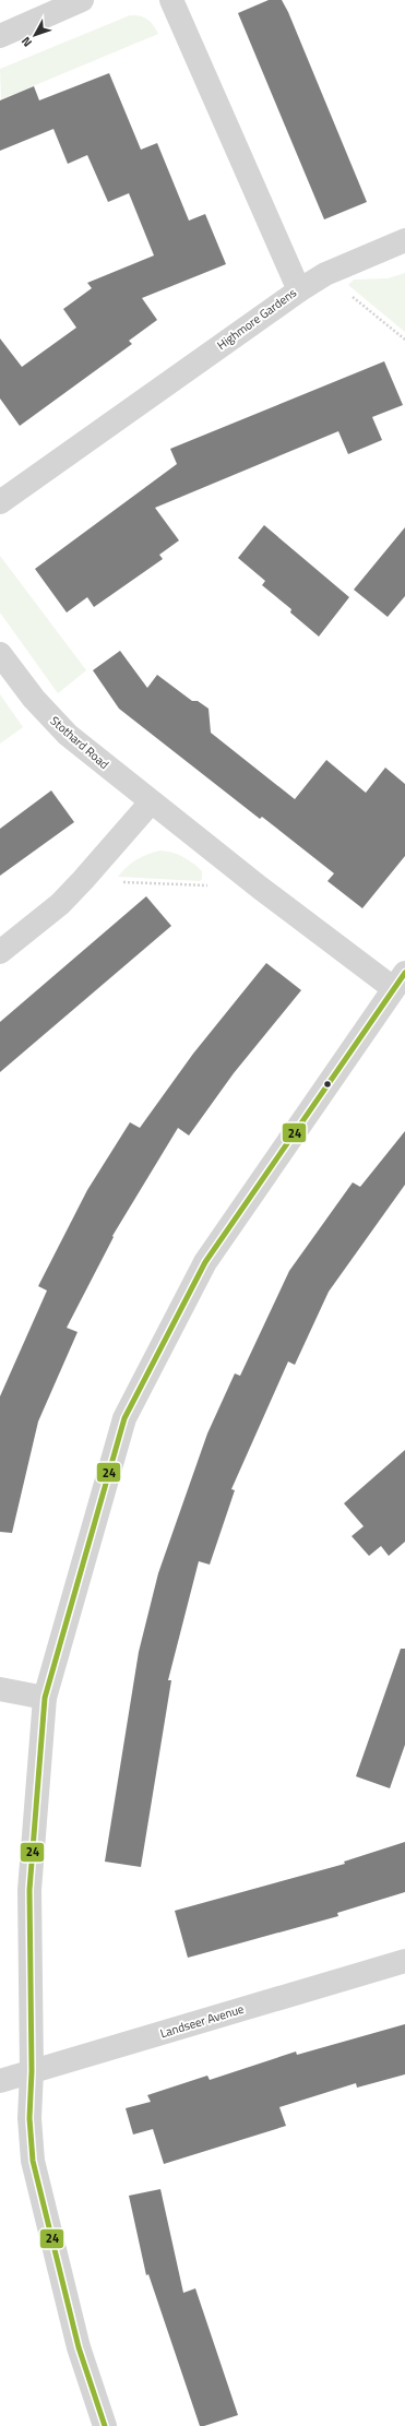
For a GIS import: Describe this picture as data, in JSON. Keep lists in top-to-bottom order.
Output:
{
  "streets": {
    "street": ["Highmore Gardens", "Stothard Road", "Landseer Avenue"]
  },
  "lines": ["transit line 24"],
  "north": "bottom left"
}
